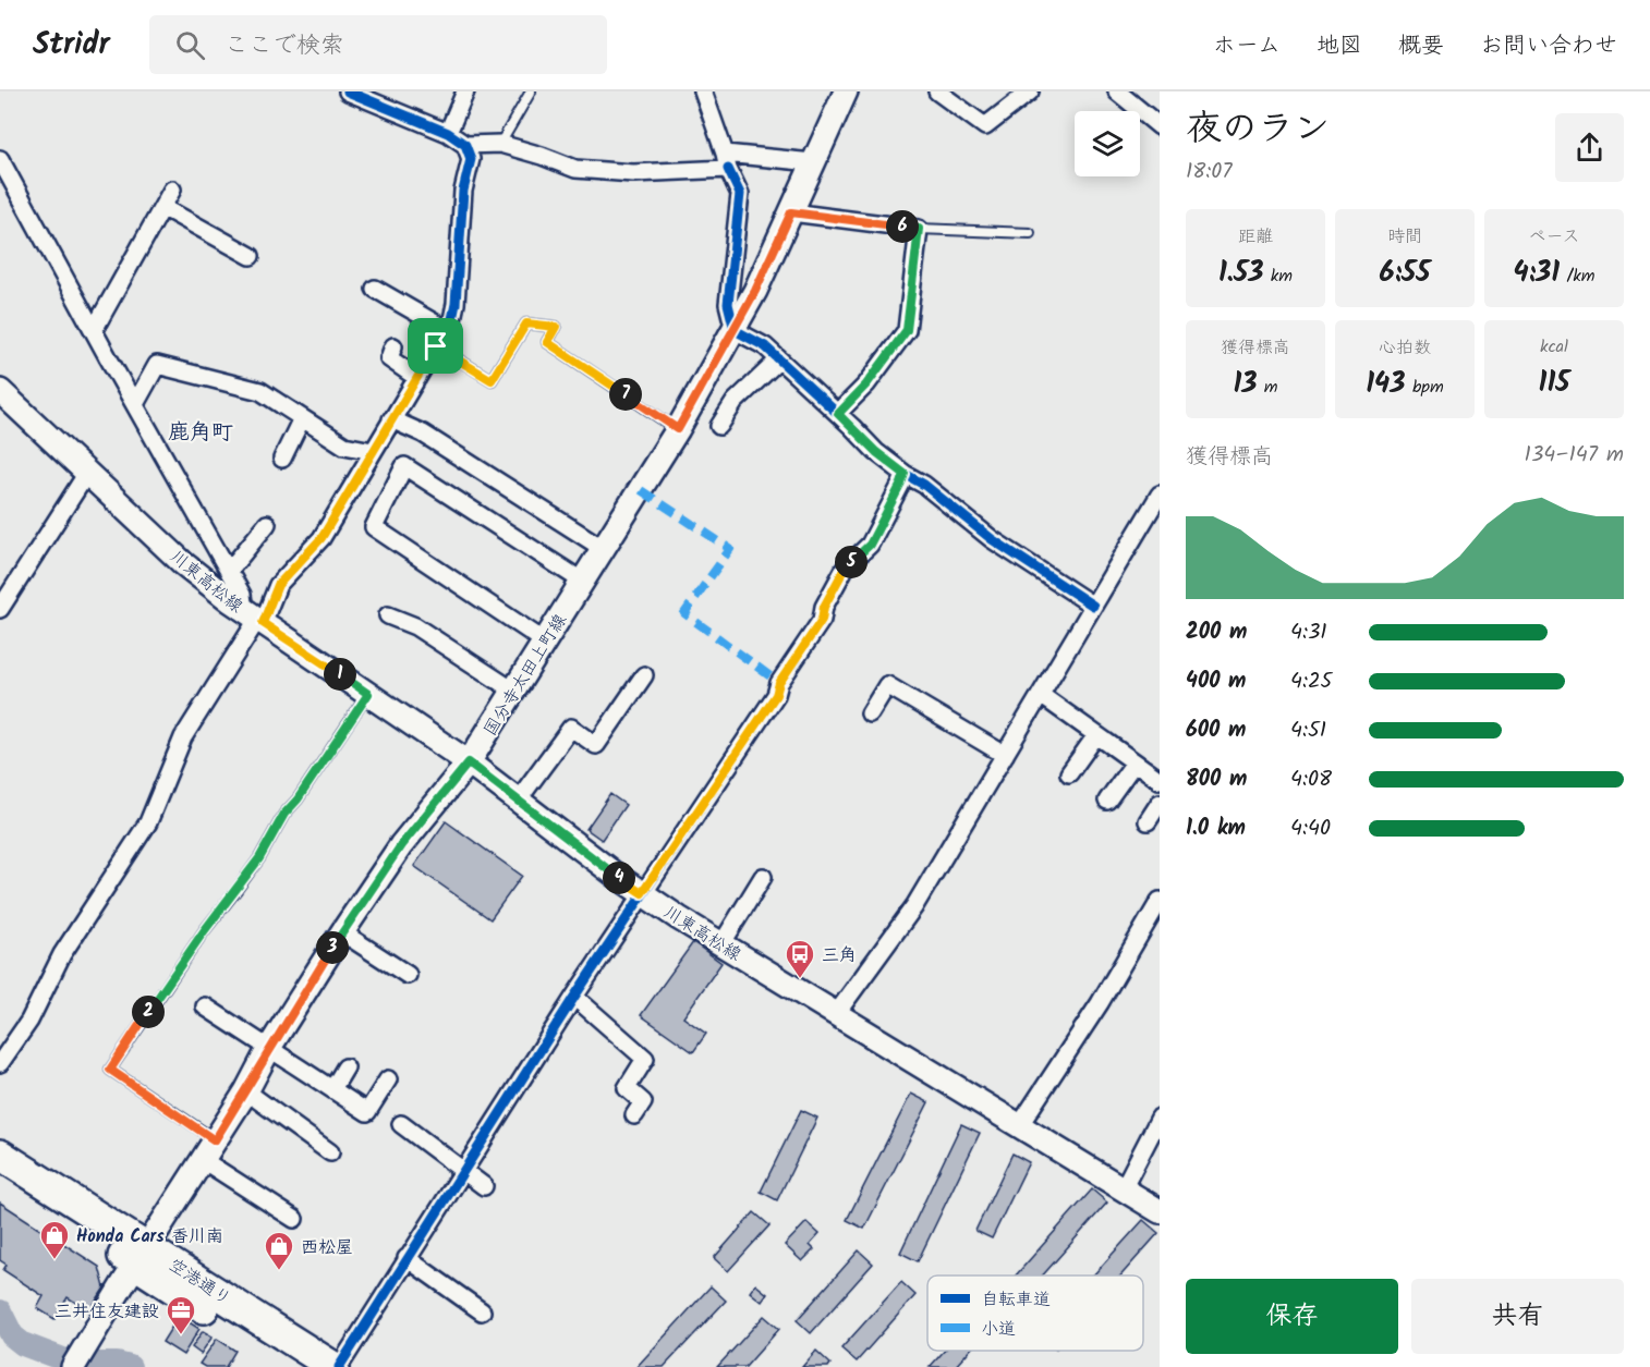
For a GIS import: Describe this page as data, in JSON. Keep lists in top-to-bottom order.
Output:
{
  "streets": {
    "highway": ["空港通り"],
    "main road": ["川東高松線", "国分寺太田上町線"]
  },
  "crossings": [
    ["川東高松線", "国分寺太田上町線"],
    ["国分寺太田上町線", "空港通り"]
  ],
  "districts": ["鹿角町"],
  "places": {
    "bus stop": ["三角"],
    "shop": ["Honda Cars 香川南", "西松屋"],
    "office": ["三井住友建設"]
  },
  "legend": ["自転車道", "小道"],
  "page": {
    "header": "Stridr",
    "search": "ここで検索",
    "nav": [
      "ホーム",
      "地図",
      "概要",
      "お問い合わせ"
    ],
    "heading": ["夜のラン", "18:07"],
    "stats": [
      ["距離", "1.53 km"],
      ["時間", "6:55"],
      ["ペース", "4:31 /km"],
      ["獲得標高", "13 m"],
      ["心拍数", "143 bpm"],
      ["kcal", "115"]
    ],
    "pins": [
      "6",
      "7",
      "5",
      "1",
      "4",
      "3",
      "2"
    ],
    "chart": ["獲得標高", "134–147 m"],
    "list": [
      {
        "name": "200 m",
        "note": "4:31"
      },
      {
        "name": "400 m",
        "note": "4:25"
      },
      {
        "name": "600 m",
        "note": "4:51"
      },
      {
        "name": "800 m",
        "note": "4:08"
      },
      {
        "name": "1.0 km",
        "note": "4:40"
      }
    ],
    "buttons": ["保存", "共有"]
  }
}
